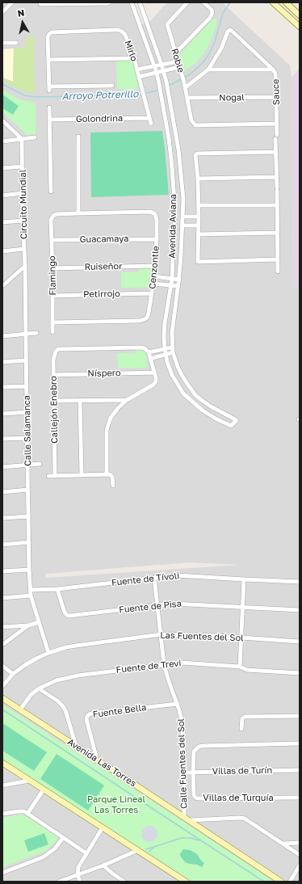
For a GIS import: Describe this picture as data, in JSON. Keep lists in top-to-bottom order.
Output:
{
  "streets": {
    "street": [
      "Mirlo",
      "Roble",
      "Sauce",
      "Nogal",
      "Golondrina",
      "Circuito Mundial",
      "Avenida Aviana",
      "Guacamaya",
      "Ruiseñor",
      "Cenzontle",
      "Flamingo",
      "Petirrojo",
      "Níspero",
      "Callejón Enebro",
      "Calle Salamanca",
      "Fuente de Tívoli",
      "Fuente de Pisa",
      "Las Fuentes del Sol",
      "Fuente de Trevi",
      "Fuente Bella",
      "Avenida Las Torres",
      "Calle Fuentes del Sol",
      "Villas de Turín",
      "Villas de Turquía"
    ]
  },
  "crossings": [
    ["Mirlo", "Golondrina"],
    ["Roble", "Sauce"],
    ["Roble", "Nogal"],
    ["Sauce", "Nogal"],
    ["Circuito Mundial", "Calle Salamanca"],
    ["Guacamaya", "Cenzontle"],
    ["Guacamaya", "Flamingo"],
    ["Ruiseñor", "Cenzontle"],
    ["Ruiseñor", "Flamingo"],
    ["Cenzontle", "Flamingo"],
    ["Cenzontle", "Petirrojo"],
    ["Flamingo", "Petirrojo"],
    ["Níspero", "Callejón Enebro"],
    ["Calle Salamanca", "Fuente de Tívoli"],
    ["Calle Salamanca", "Las Fuentes del Sol"],
    ["Fuente de Tívoli", "Fuente de Pisa"],
    ["Fuente de Tívoli", "Calle Fuentes del Sol"],
    ["Fuente de Pisa", "Calle Fuentes del Sol"],
    ["Las Fuentes del Sol", "Calle Fuentes del Sol"],
    ["Fuente de Trevi", "Avenida Las Torres"],
    ["Fuente de Trevi", "Calle Fuentes del Sol"],
    ["Fuente Bella", "Avenida Las Torres"],
    ["Fuente Bella", "Calle Fuentes del Sol"],
    ["Avenida Las Torres", "Calle Fuentes del Sol"],
    ["Calle Fuentes del Sol", "Villas de Turín"],
    ["Villas de Turín", "Villas de Turquía"]
  ],
  "water": ["Arroyo Potrerillo"],
  "parks": ["Parque Lineal Las Torres"],
  "north": "top"
}
